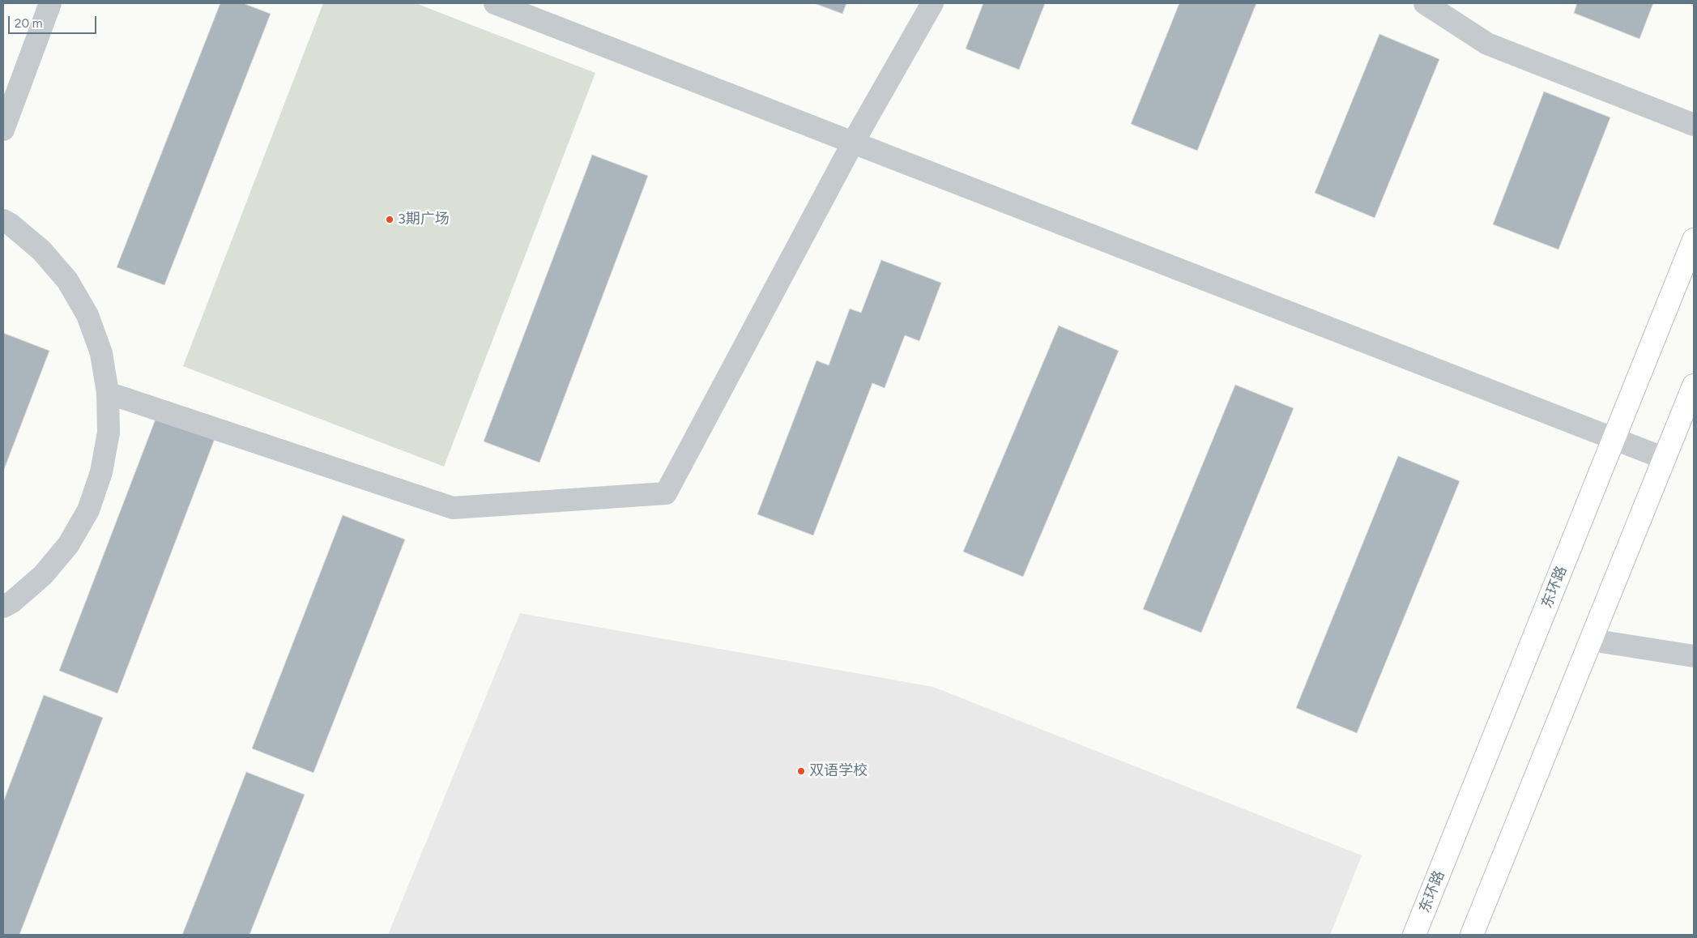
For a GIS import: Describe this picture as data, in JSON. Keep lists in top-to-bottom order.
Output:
{
  "streets": {
    "main road": ["东环路"]
  },
  "places": ["3期广场", "双语学校"],
  "scale_bar": "20 m"
}
